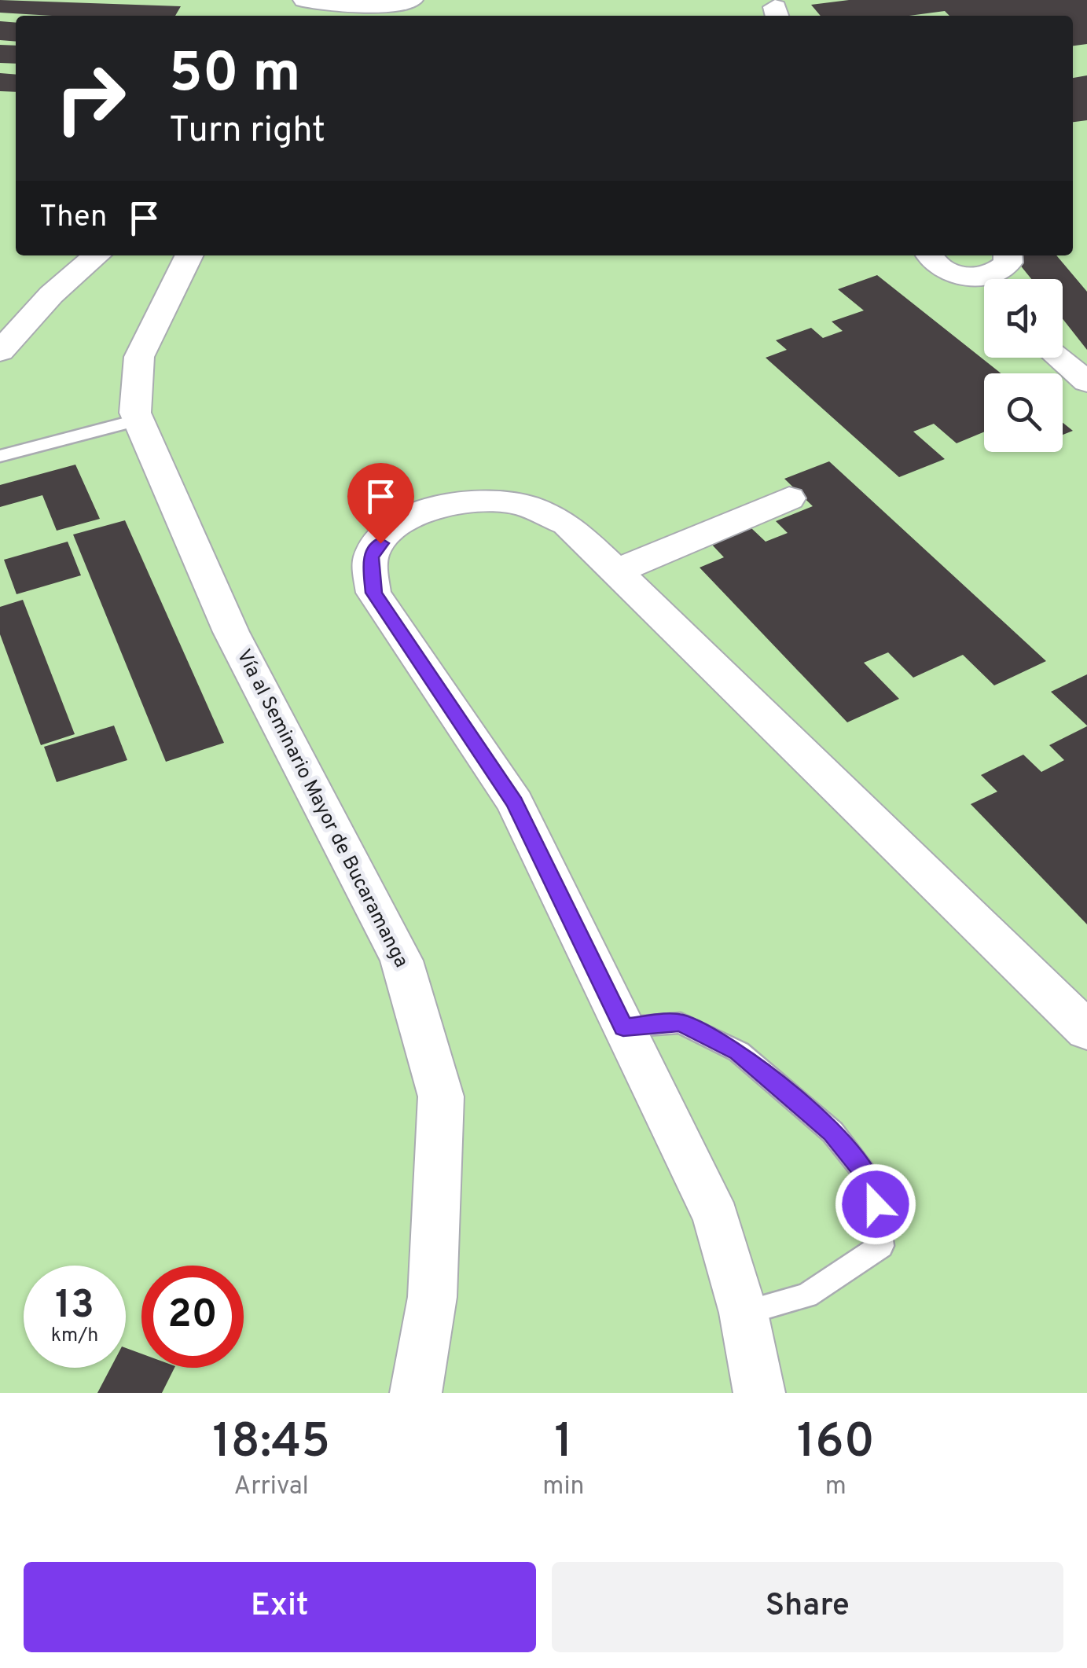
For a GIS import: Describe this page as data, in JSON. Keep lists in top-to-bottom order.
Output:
{
  "streets": {
    "street": ["Vía al Seminario Mayor de Bucaramanga"]
  },
  "page": {
    "turn": ["50 m", "Turn right"],
    "then": "Then",
    "speed": "13 km/h",
    "limit": "20",
    "eta": [
      "18:45",
      "Arrival",
      "1",
      "min",
      "160",
      "m"
    ],
    "buttons": ["Exit", "Share"]
  }
}
